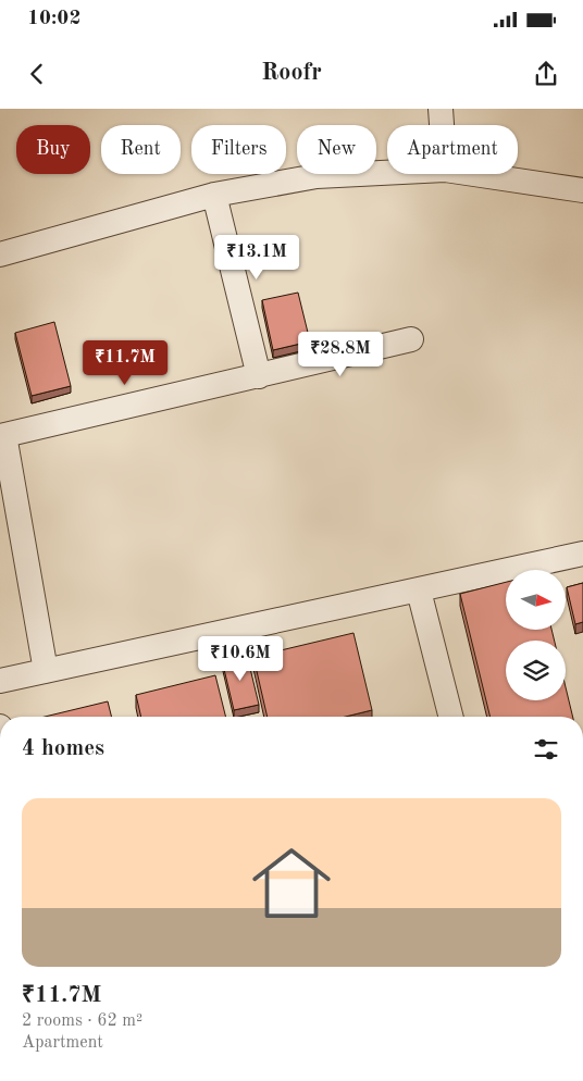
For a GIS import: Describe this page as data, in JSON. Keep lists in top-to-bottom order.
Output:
{
  "north": "right",
  "page": {
    "status": "10:02",
    "header": "Roofr",
    "chip": [
      "Buy",
      "Rent",
      "Filters",
      "New",
      "Apartment"
    ],
    "price": [
      "₹13.1M",
      "₹28.8M",
      "₹11.7M",
      "₹10.6M"
    ],
    "heading": "4 homes",
    "list": [
      {
        "name": "₹11.7M",
        "note": "2 rooms · 62 m² · Apartment"
      }
    ]
  }
}
